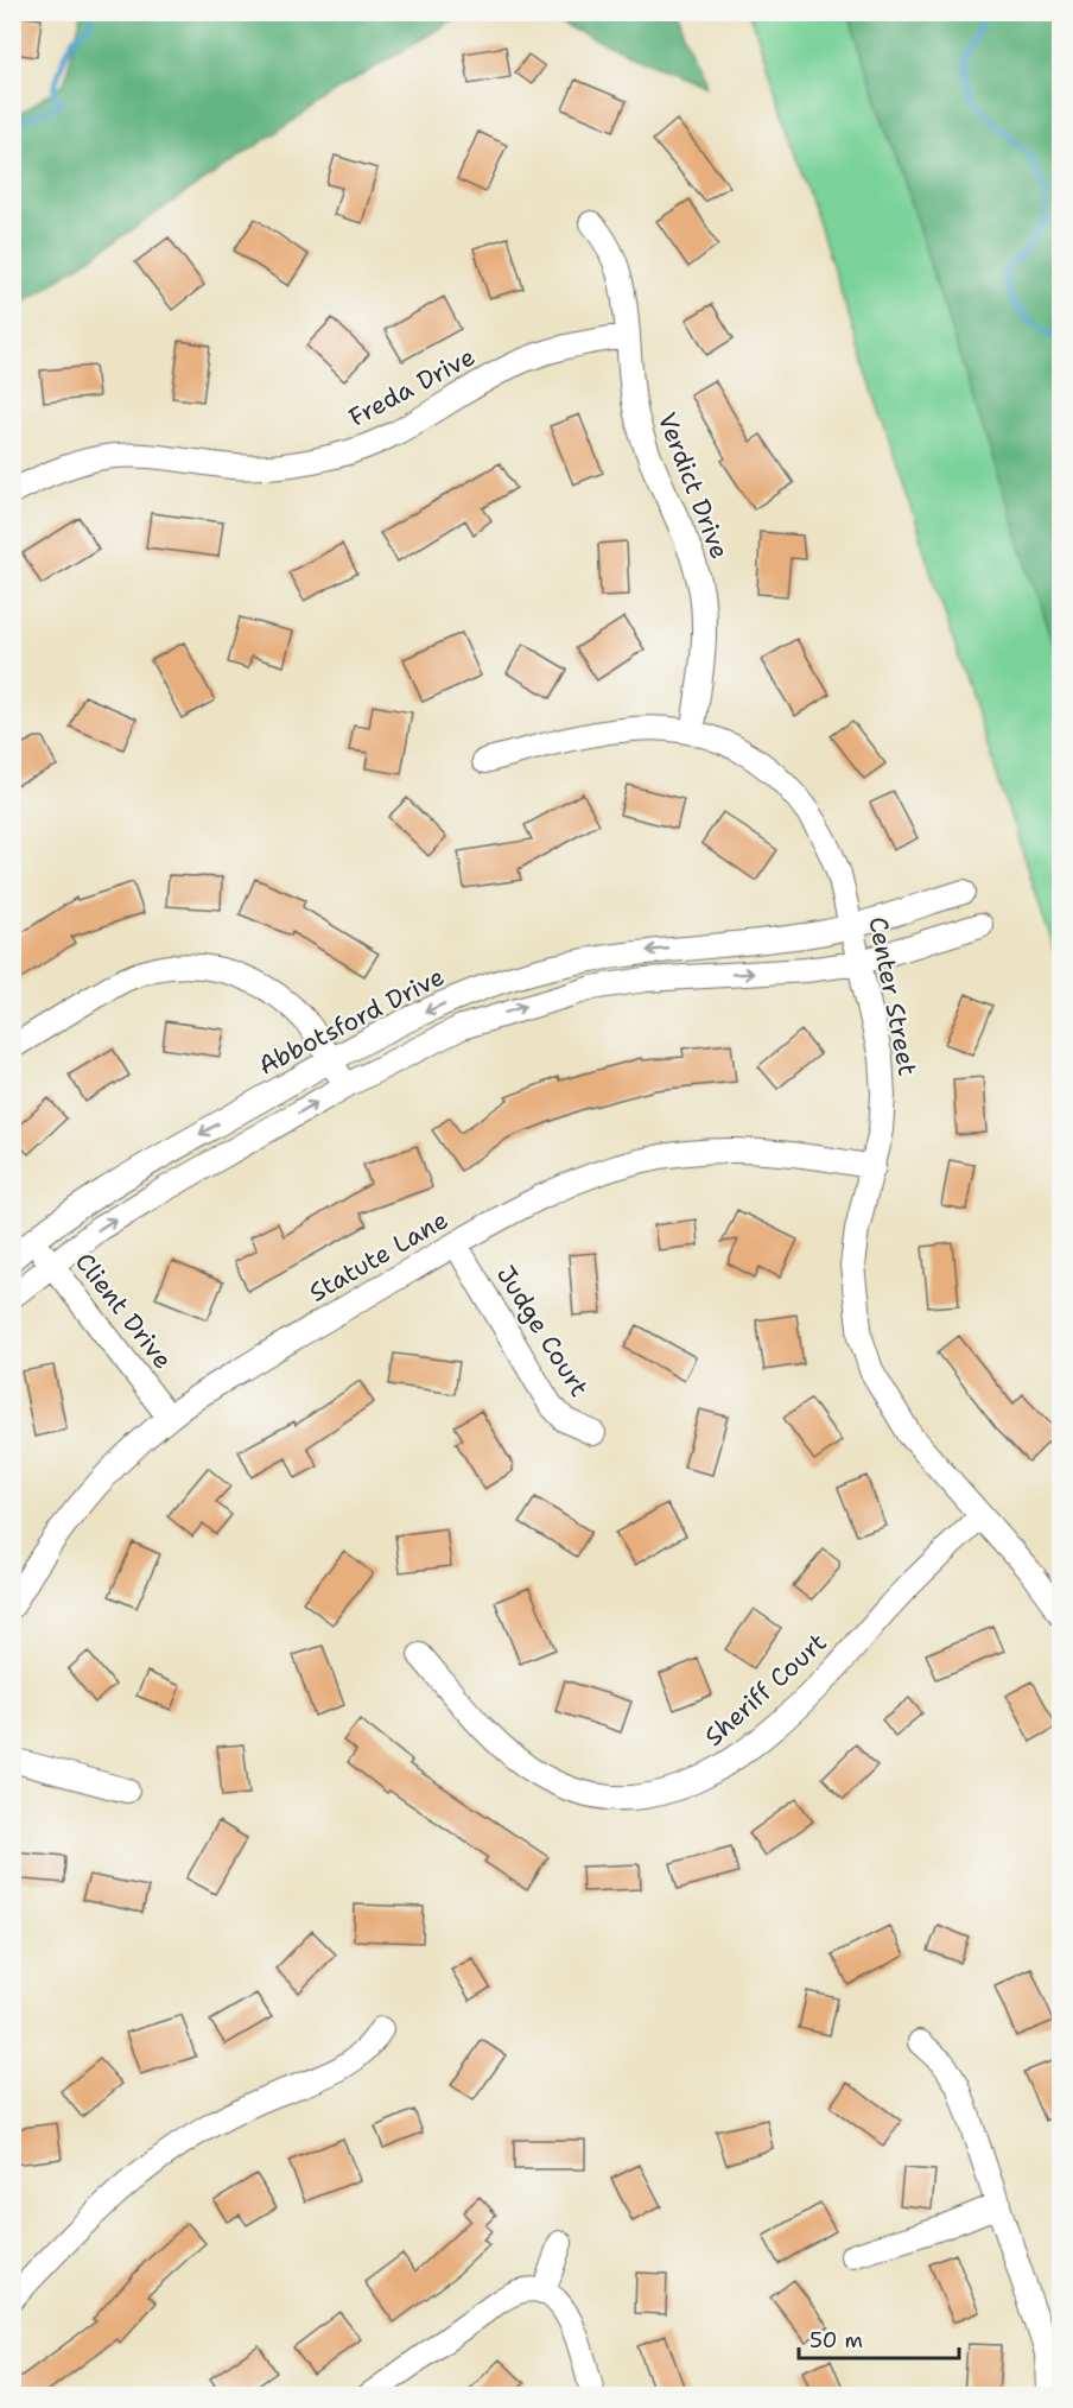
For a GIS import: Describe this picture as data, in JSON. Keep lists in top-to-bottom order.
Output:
{
  "streets": {
    "street": [
      "Freda Drive",
      "Verdict Drive",
      "Center Street",
      "Abbotsford Drive",
      "Statute Lane",
      "Client Drive",
      "Judge Court",
      "Sheriff Court"
    ]
  },
  "crossings": [
    ["Freda Drive", "Verdict Drive"],
    ["Verdict Drive", "Center Street"],
    ["Center Street", "Abbotsford Drive"],
    ["Center Street", "Statute Lane"],
    ["Center Street", "Sheriff Court"],
    ["Abbotsford Drive", "Client Drive"],
    ["Statute Lane", "Client Drive"],
    ["Statute Lane", "Judge Court"]
  ],
  "scale_bar": "50 m"
}
